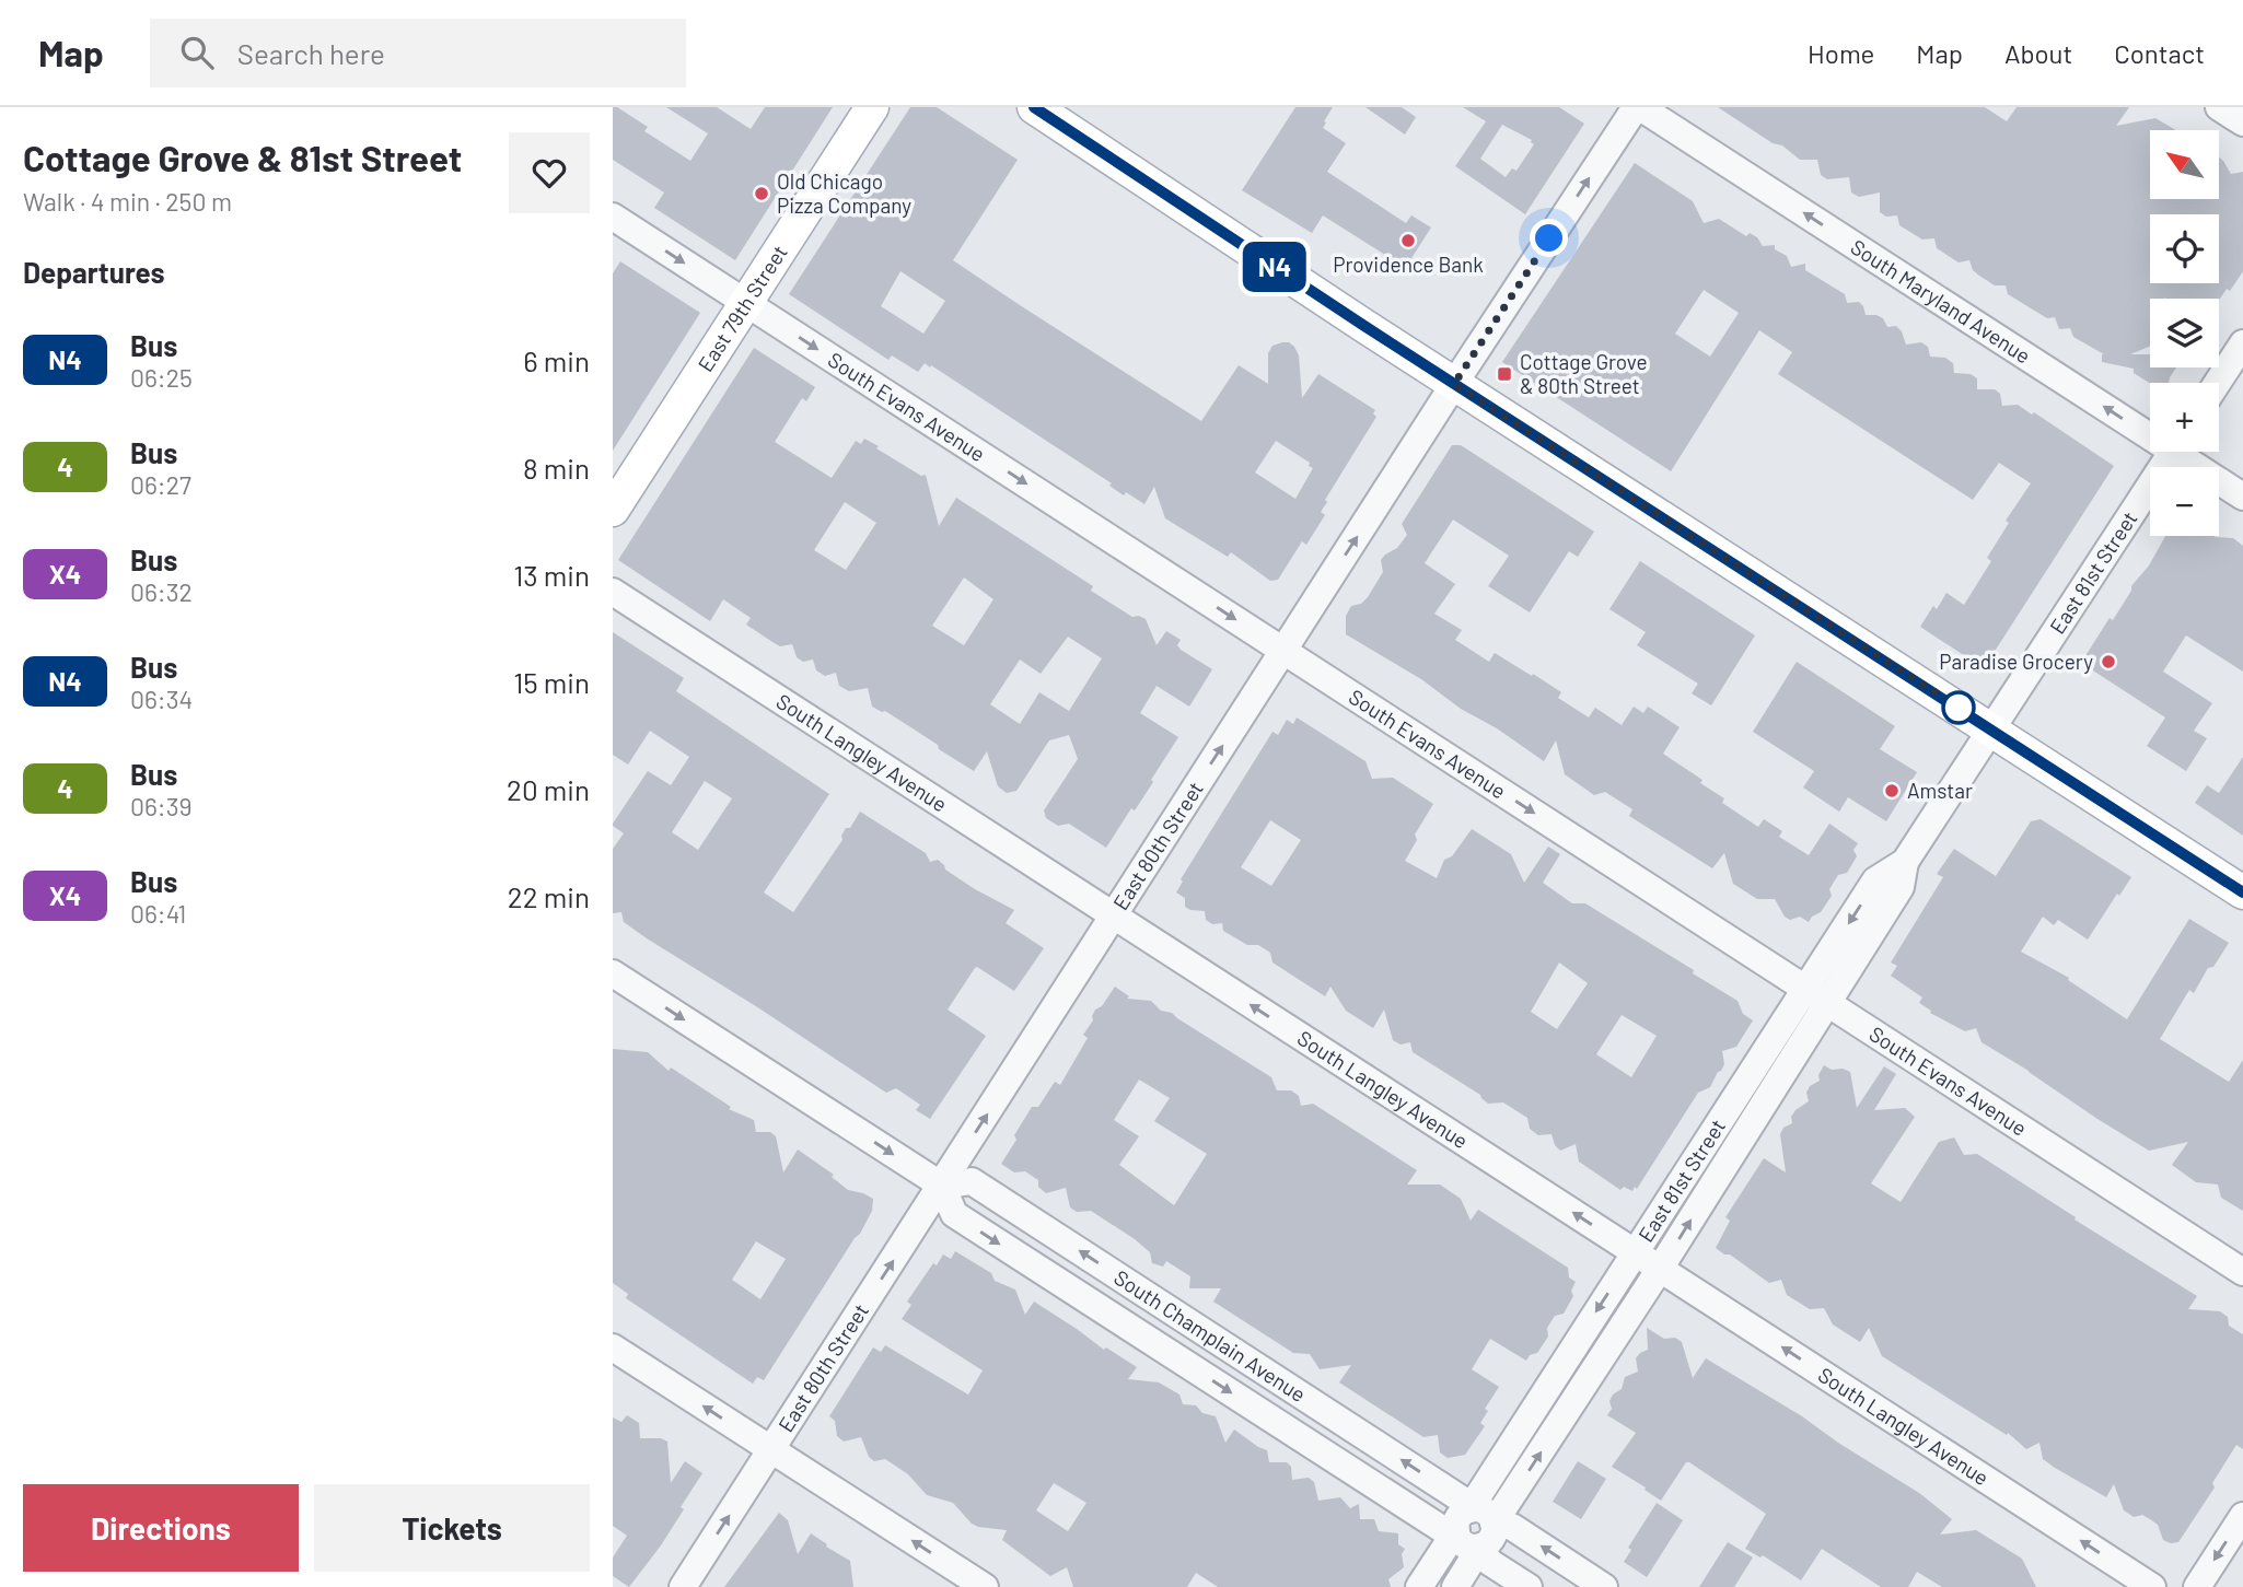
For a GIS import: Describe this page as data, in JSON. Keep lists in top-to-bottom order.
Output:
{
  "streets": {
    "main road": ["East 79th Street"],
    "street": [
      "South Maryland Avenue",
      "South Evans Avenue",
      "East 81st Street",
      "South Langley Avenue",
      "East 80th Street",
      "South Champlain Avenue"
    ]
  },
  "crossings": [
    ["South Maryland Avenue", "East 80th Street"],
    ["East 79th Street", "South Evans Avenue"],
    ["South Evans Avenue", "East 81st Street"],
    ["South Evans Avenue", "East 80th Street"],
    ["East 81st Street", "South Langley Avenue"],
    ["East 81st Street", "South Champlain Avenue"],
    ["South Langley Avenue", "East 80th Street"],
    ["East 80th Street", "South Champlain Avenue"]
  ],
  "one_way": [
    "South Maryland Avenue",
    "South Evans Avenue",
    "South Langley Avenue",
    "East 80th Street"
  ],
  "places": {
    "other": [
      "Old Chicago Pizza Company",
      "Providence Bank",
      "Paradise Grocery",
      "Amstar"
    ],
    "transit": ["Cottage Grove & 80th Street"]
  },
  "lines": ["bus line N4"],
  "north": "top left",
  "page": {
    "header": "Map",
    "search": "Search here",
    "nav": [
      "Home",
      "Map",
      "About",
      "Contact"
    ],
    "heading": [
      ["Cottage Grove & 81st Street", "Walk · 4 min · 250 m"],
      "Departures"
    ],
    "on_map": "N4",
    "map_buttons": ["+", "−"],
    "list": [
      {
        "mark": "N4",
        "name": "Bus",
        "note": "06:25",
        "value": "6 min"
      },
      {
        "mark": "4",
        "name": "Bus",
        "note": "06:27",
        "value": "8 min"
      },
      {
        "mark": "X4",
        "name": "Bus",
        "note": "06:32",
        "value": "13 min"
      },
      {
        "mark": "N4",
        "name": "Bus",
        "note": "06:34",
        "value": "15 min"
      },
      {
        "mark": "4",
        "name": "Bus",
        "note": "06:39",
        "value": "20 min"
      },
      {
        "mark": "X4",
        "name": "Bus",
        "note": "06:41",
        "value": "22 min"
      }
    ],
    "buttons": ["Directions", "Tickets"]
  }
}
